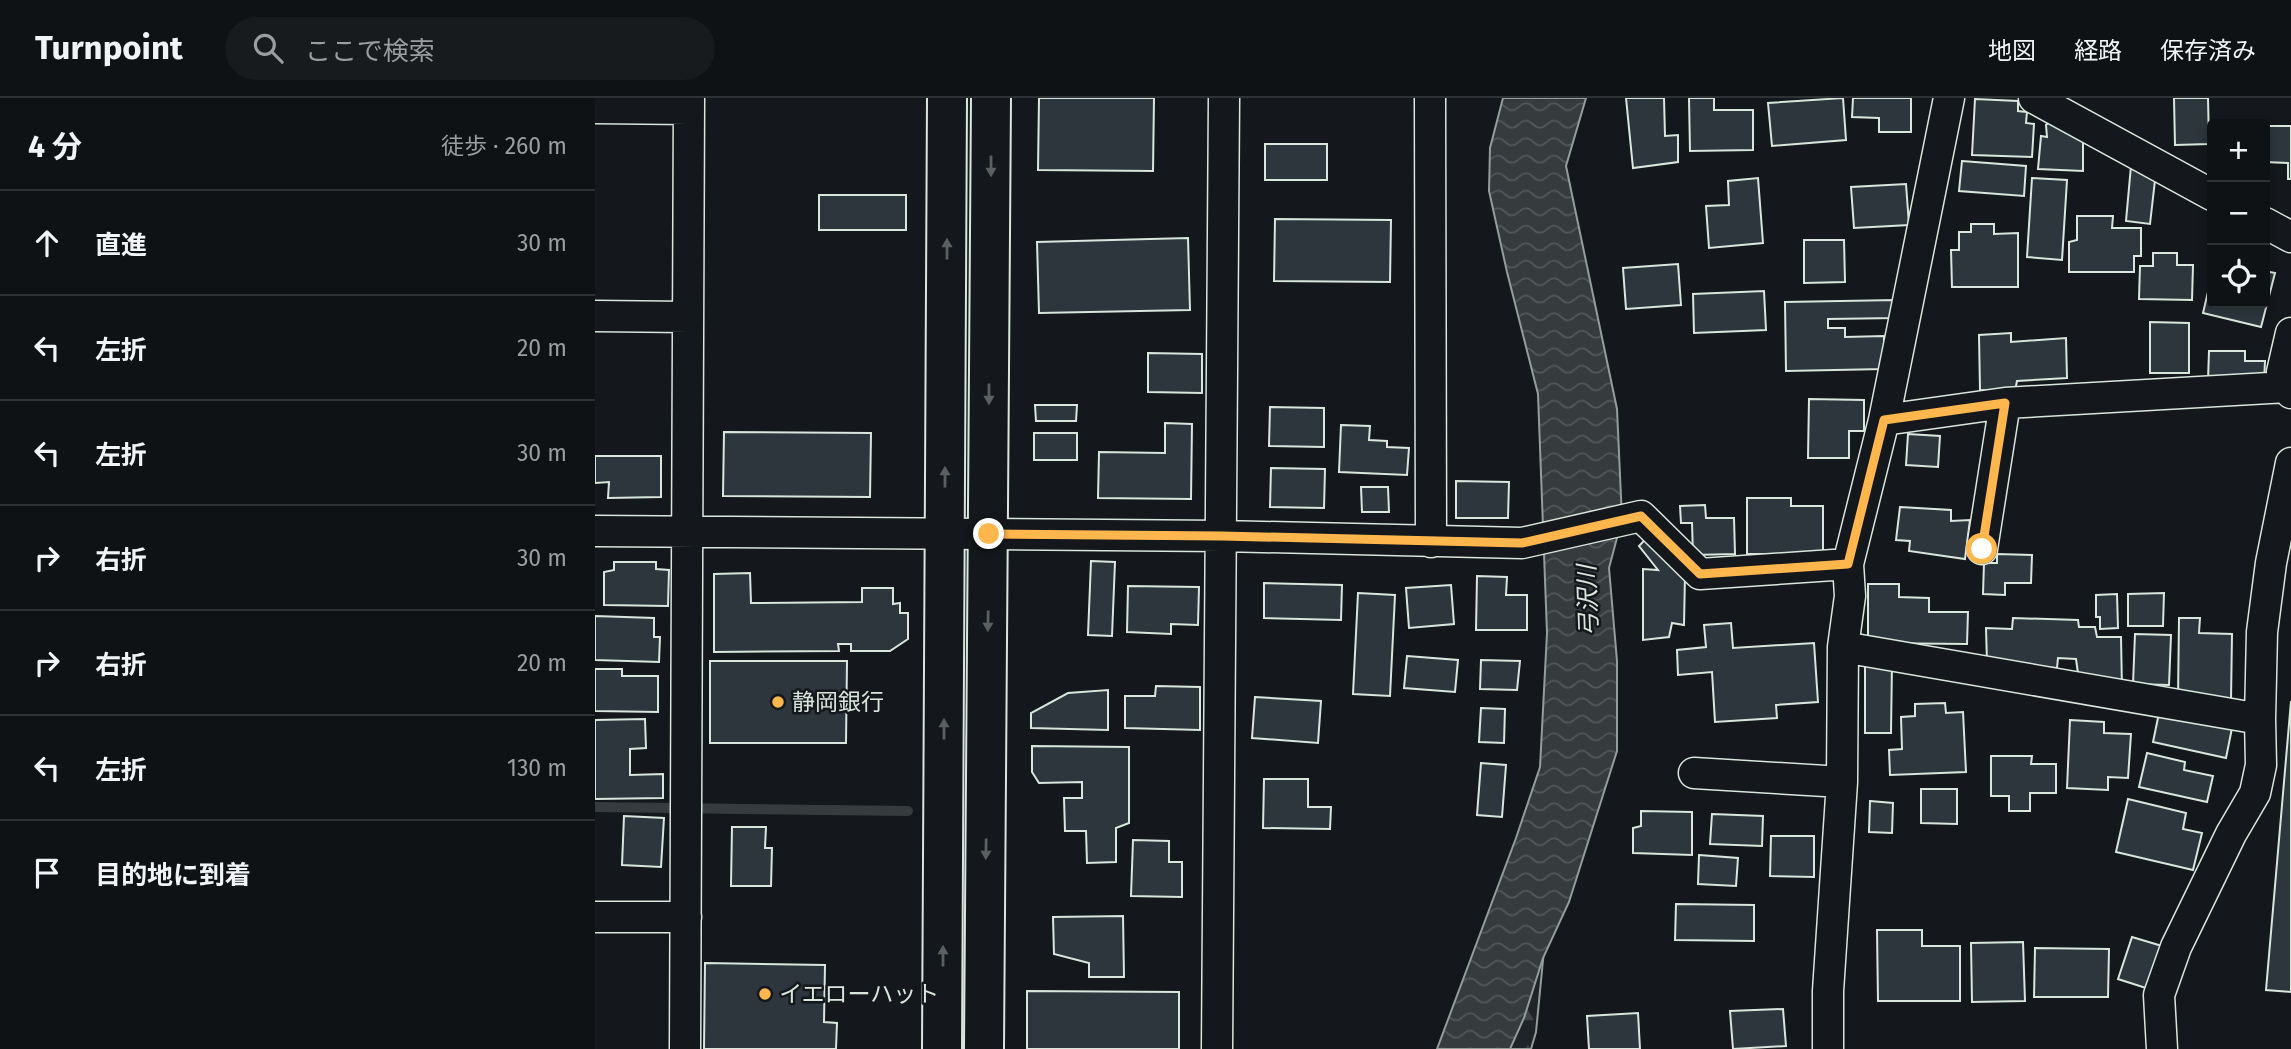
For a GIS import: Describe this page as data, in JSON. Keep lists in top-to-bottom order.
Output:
{
  "water": ["弓沢川"],
  "places": ["静岡銀行", "イエローハット"],
  "page": {
    "header": "Turnpoint",
    "search": "ここで検索",
    "nav": ["地図", "経路", "保存済み"],
    "heading": ["4 分", "徒歩 · 260 m"],
    "map_buttons": ["+", "−"],
    "list": [
      ["直進", "30 m"],
      ["左折", "20 m"],
      ["左折", "30 m"],
      ["右折", "30 m"],
      ["右折", "20 m"],
      ["左折", "130 m"],
      "目的地に到着"
    ]
  }
}
